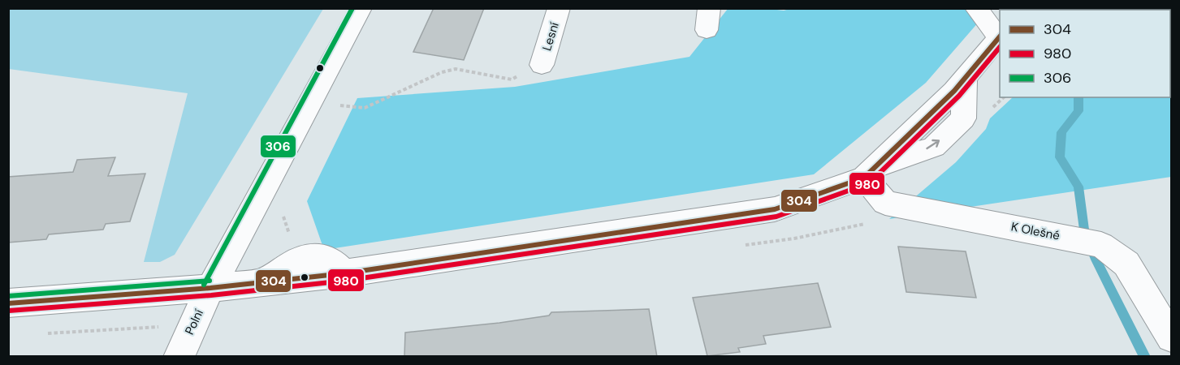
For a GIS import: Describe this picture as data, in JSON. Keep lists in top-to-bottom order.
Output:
{
  "streets": {
    "street": ["Lesní", "K Olešné", "Polní"]
  },
  "lines": ["transit line 306", "transit line 304", "transit line 980"],
  "legend": ["304", "980", "306"]
}
